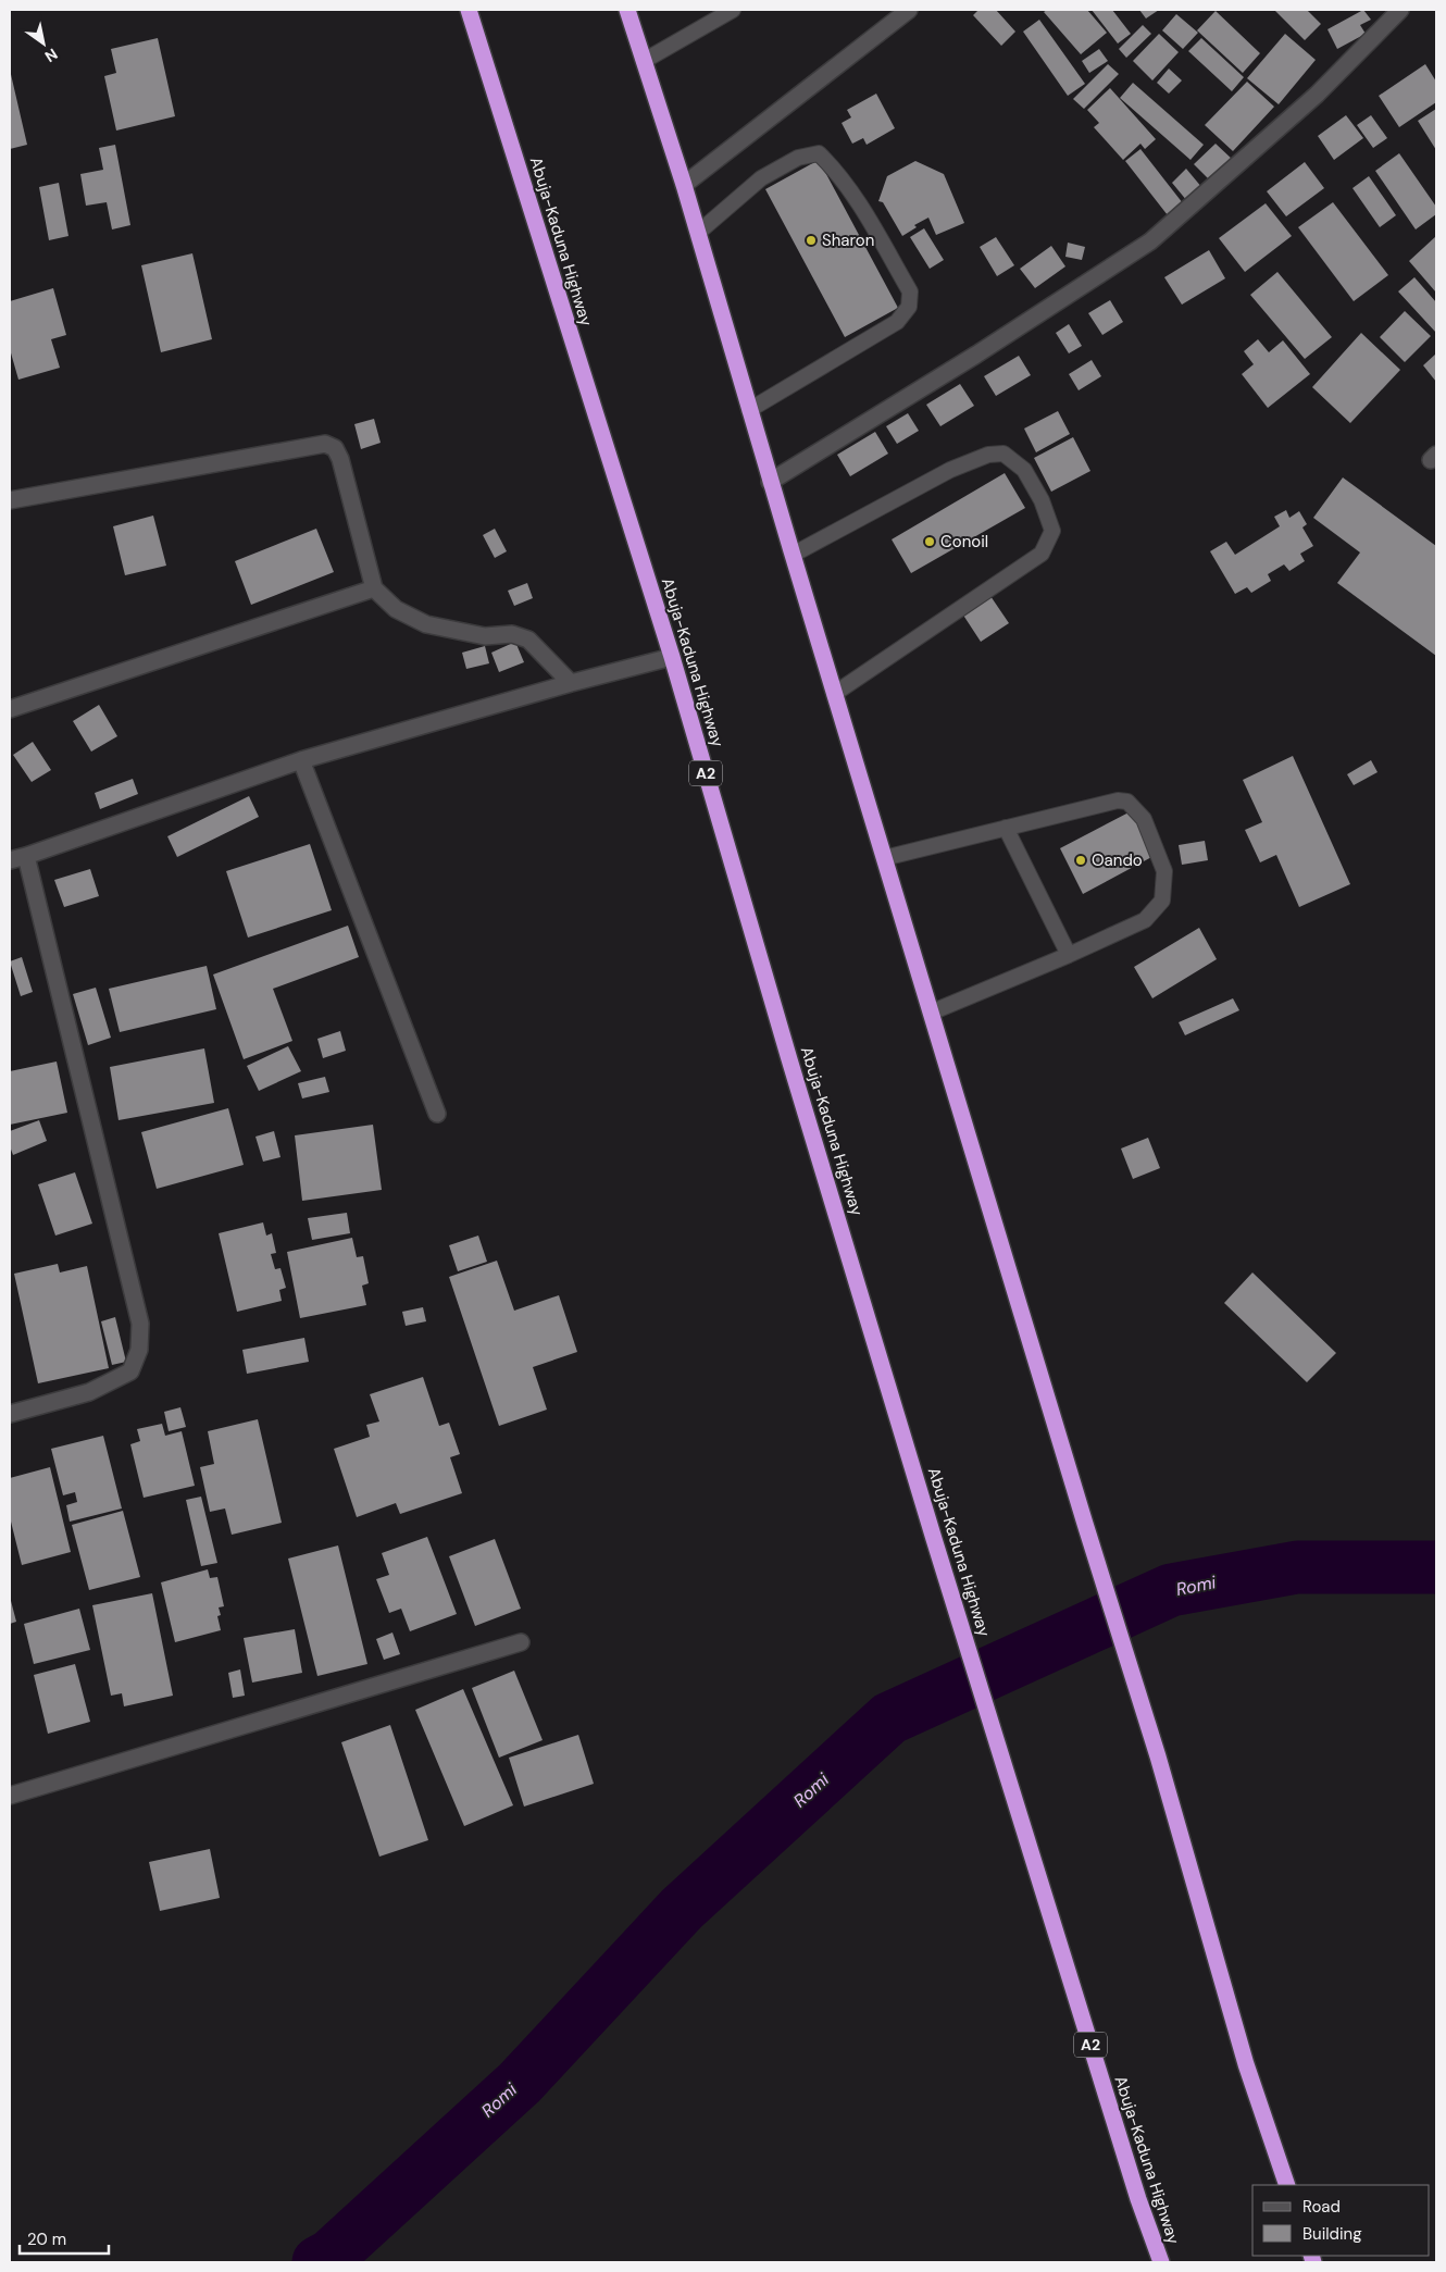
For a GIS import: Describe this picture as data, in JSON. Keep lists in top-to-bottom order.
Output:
{
  "streets": {
    "highway": ["Abuja-Kaduna Highway", "A2"]
  },
  "water": ["Romi"],
  "places": ["Sharon", "Conoil", "Oando"],
  "legend": ["Road", "Building"],
  "scale_bar": "20 m",
  "north": "bottom right"
}
